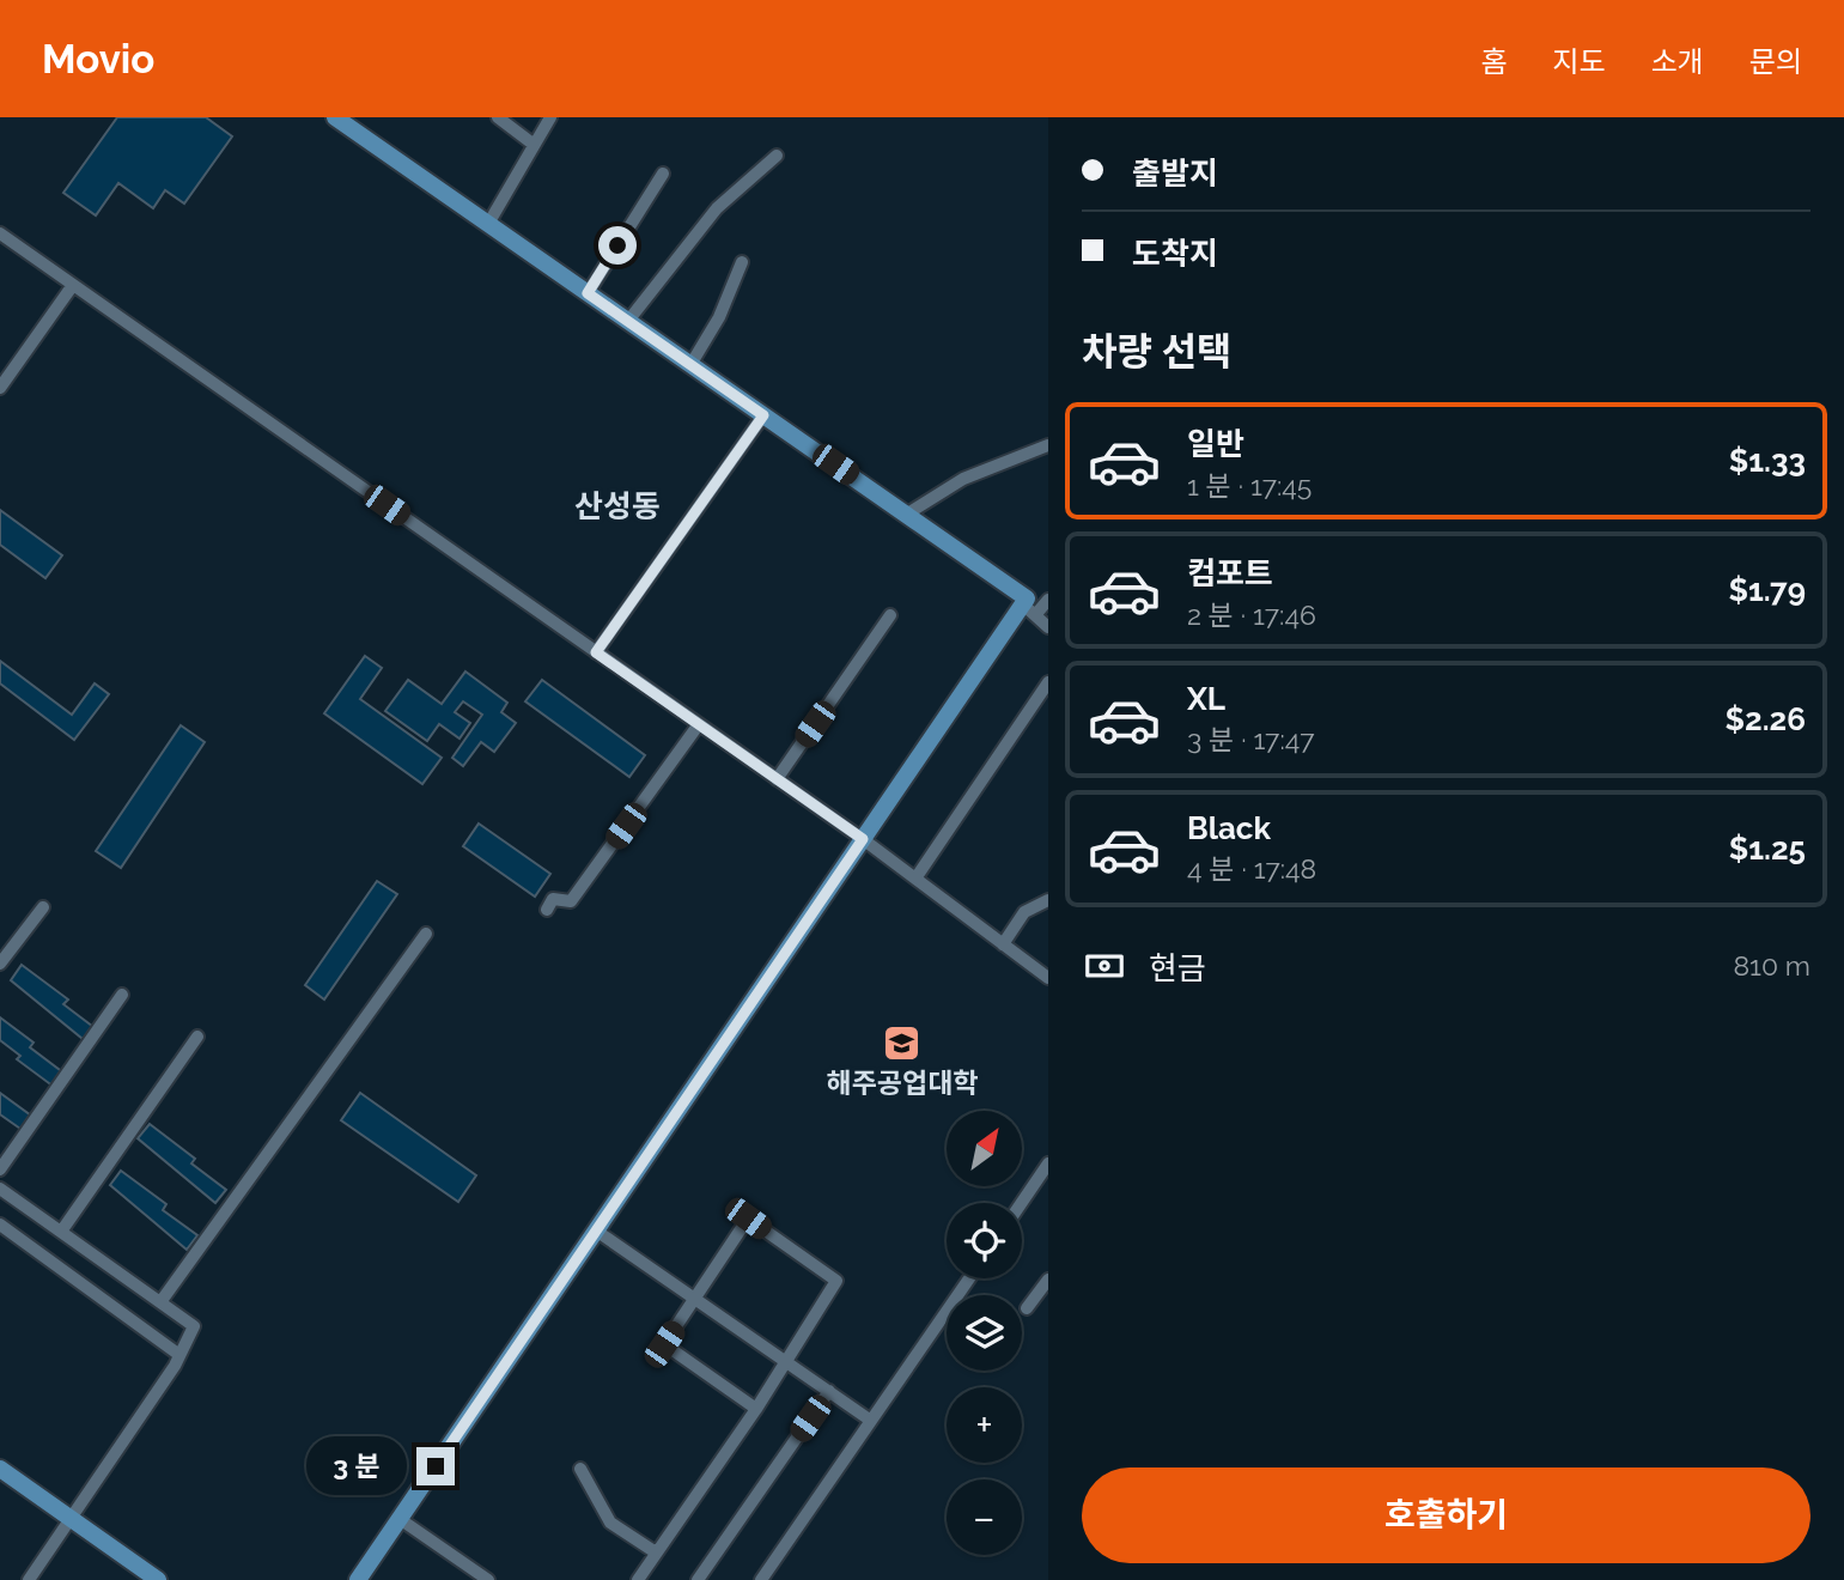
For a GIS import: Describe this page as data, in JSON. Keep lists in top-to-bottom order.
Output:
{
  "districts": ["산성동"],
  "places": {
    "school or university": ["해주공업대학"]
  },
  "north": "top right",
  "page": {
    "header": "Movio",
    "nav": [
      "홈",
      "지도",
      "소개",
      "문의"
    ],
    "banner": ["출발지", "도착지"],
    "heading": "차량 선택",
    "list": [
      {
        "name": "일반",
        "note": "1 분 · 17:45",
        "value": "$1.33"
      },
      {
        "name": "컴포트",
        "note": "2 분 · 17:46",
        "value": "$1.79"
      },
      {
        "name": "XL",
        "note": "3 분 · 17:47",
        "value": "$2.26"
      },
      {
        "name": "Black",
        "note": "4 분 · 17:48",
        "value": "$1.25"
      }
    ],
    "pay": ["현금", "810 m"],
    "map_buttons": ["+", "−"],
    "bubble": "3 분",
    "buttons": "호출하기"
  }
}
